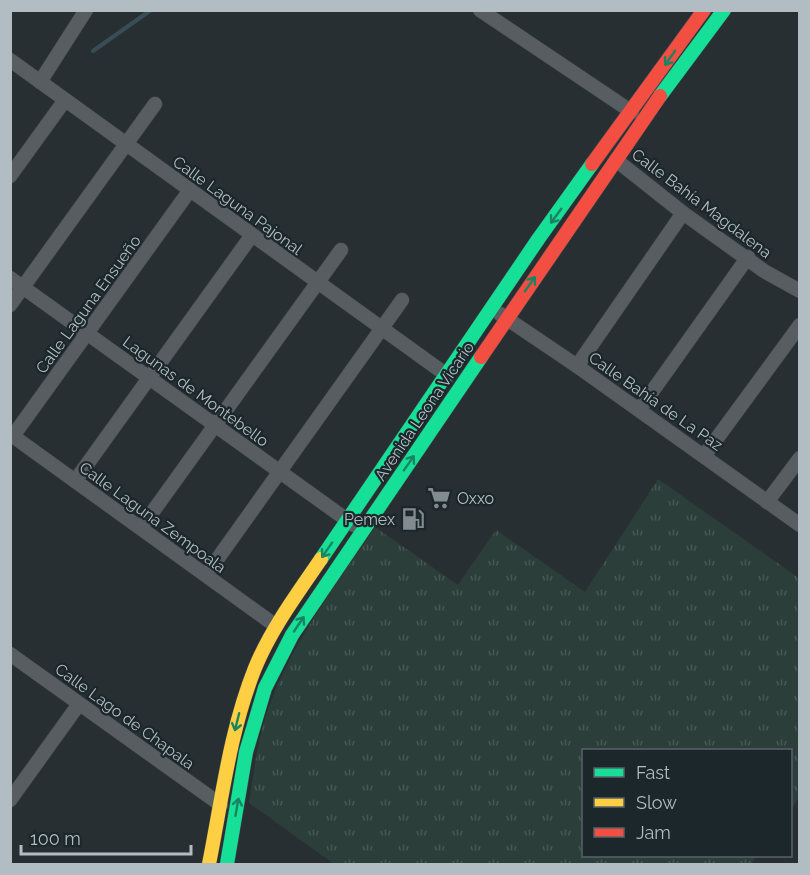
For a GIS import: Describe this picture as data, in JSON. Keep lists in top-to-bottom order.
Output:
{
  "streets": {
    "street": [
      "Calle Bahía Magdalena",
      "Calle Laguna Pajonal",
      "Calle Laguna Ensueño",
      "Lagunas de Montebello",
      "Calle Bahía de La Paz",
      "Avenida Leona Vicario",
      "Calle Laguna Zempoala",
      "Calle Lago de Chapala"
    ]
  },
  "crossings": [
    ["Calle Bahía Magdalena", "Avenida Leona Vicario"],
    ["Calle Laguna Pajonal", "Calle Laguna Ensueño"],
    ["Calle Laguna Pajonal", "Avenida Leona Vicario"],
    ["Calle Laguna Ensueño", "Lagunas de Montebello"],
    ["Calle Laguna Ensueño", "Calle Laguna Zempoala"],
    ["Lagunas de Montebello", "Avenida Leona Vicario"],
    ["Calle Bahía de La Paz", "Avenida Leona Vicario"],
    ["Avenida Leona Vicario", "Calle Laguna Zempoala"],
    ["Avenida Leona Vicario", "Calle Lago de Chapala"]
  ],
  "places": {
    "supermarket": ["Oxxo"],
    "fuel station": ["Pemex"]
  },
  "legend": ["Fast", "Slow", "Jam"],
  "scale_bar": "100 m"
}
